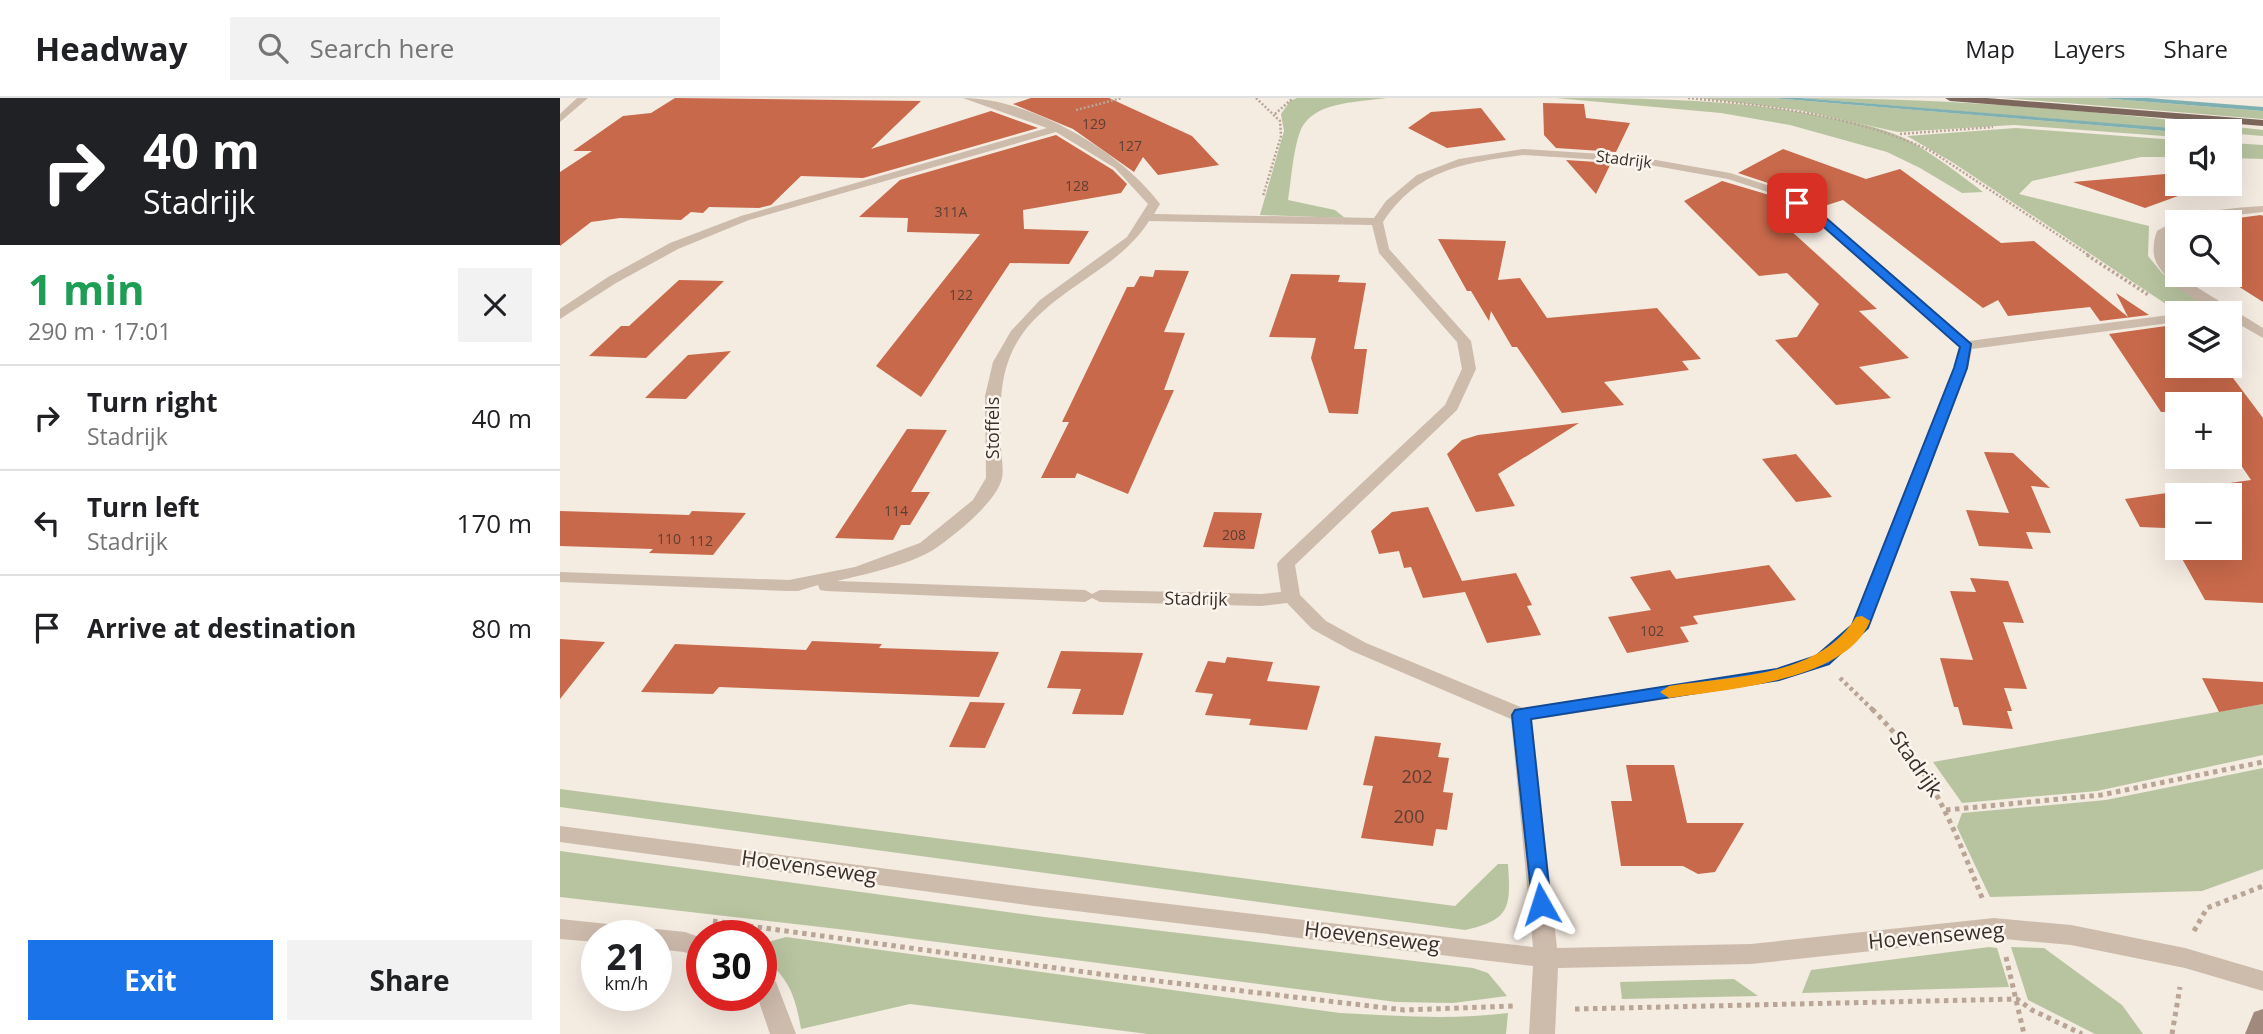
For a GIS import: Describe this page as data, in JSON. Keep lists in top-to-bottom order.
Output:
{
  "streets": {
    "street": ["Stadrijk", "Stoffels", "Hoevenseweg"]
  },
  "crossings": [
    ["Stadrijk", "Stoffels"],
    ["Stadrijk", "Hoevenseweg"]
  ],
  "house_numbers": [
    "129",
    "127",
    "128",
    "311A",
    "122",
    "114",
    "208",
    "110",
    "112",
    "102",
    "202",
    "200"
  ],
  "page": {
    "header": "Headway",
    "search": "Search here",
    "nav": ["Map", "Layers", "Share"],
    "turn": ["40 m", "Stadrijk"],
    "map_buttons": ["+", "−"],
    "heading": ["1 min", "290 m · 17:01"],
    "list": [
      {
        "name": "Turn right",
        "note": "Stadrijk",
        "value": "40 m"
      },
      {
        "name": "Turn left",
        "note": "Stadrijk",
        "value": "170 m"
      },
      {
        "name": "Arrive at destination",
        "value": "80 m"
      }
    ],
    "speed": "21 km/h",
    "limit": "30",
    "buttons": ["Exit", "Share"]
  }
}
